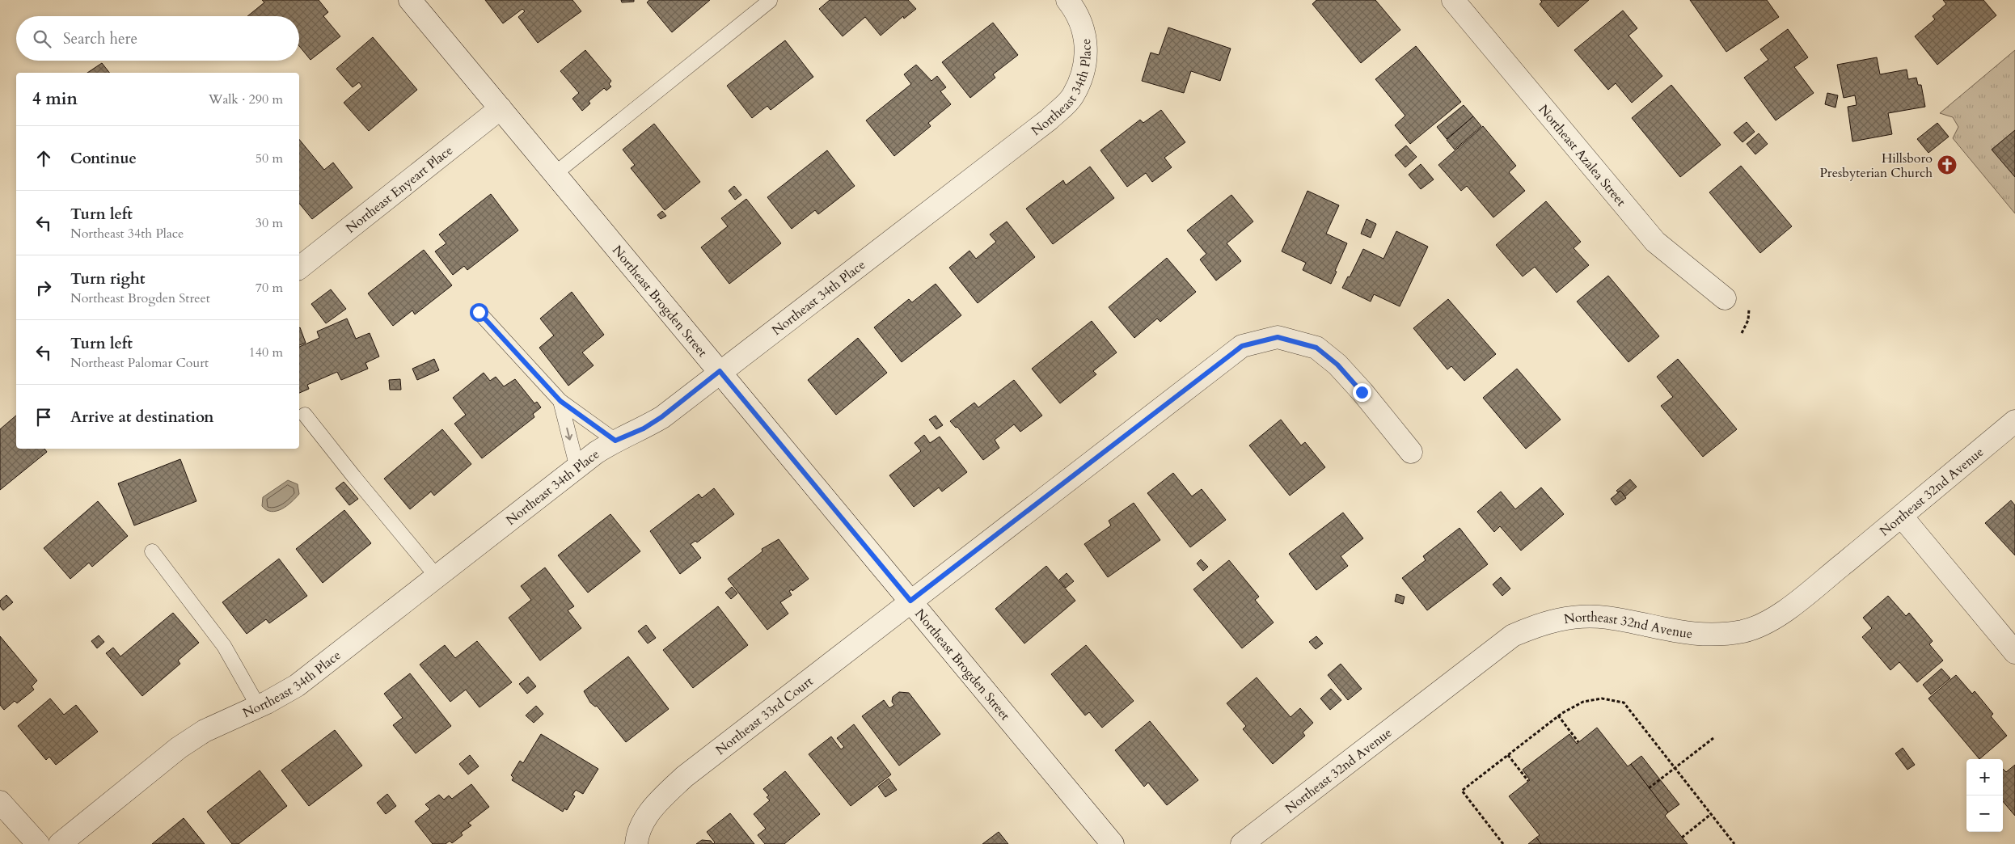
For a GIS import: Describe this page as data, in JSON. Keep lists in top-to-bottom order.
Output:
{
  "streets": {
    "street": [
      "Northeast 34th Place",
      "Northeast Azalea Street",
      "Northeast Enyeart Place",
      "Northeast Brogden Street",
      "Northeast 32nd Avenue",
      "Northeast 33rd Court"
    ]
  },
  "crossings": [
    ["Northeast 34th Place", "Northeast Brogden Street"],
    ["Northeast Enyeart Place", "Northeast Brogden Street"],
    ["Northeast Brogden Street", "Northeast 33rd Court"]
  ],
  "places": {
    "church": ["Hillsboro Presbyterian Church"]
  },
  "page": {
    "search": "Search here",
    "heading": ["4 min", "Walk · 290 m"],
    "list": [
      ["Continue", "50 m"],
      ["Turn left", "Northeast 34th Place", "30 m"],
      ["Turn right", "Northeast Brogden Street", "70 m"],
      ["Turn left", "Northeast Palomar Court", "140 m"],
      "Arrive at destination"
    ],
    "map_buttons": ["+", "−"]
  }
}
